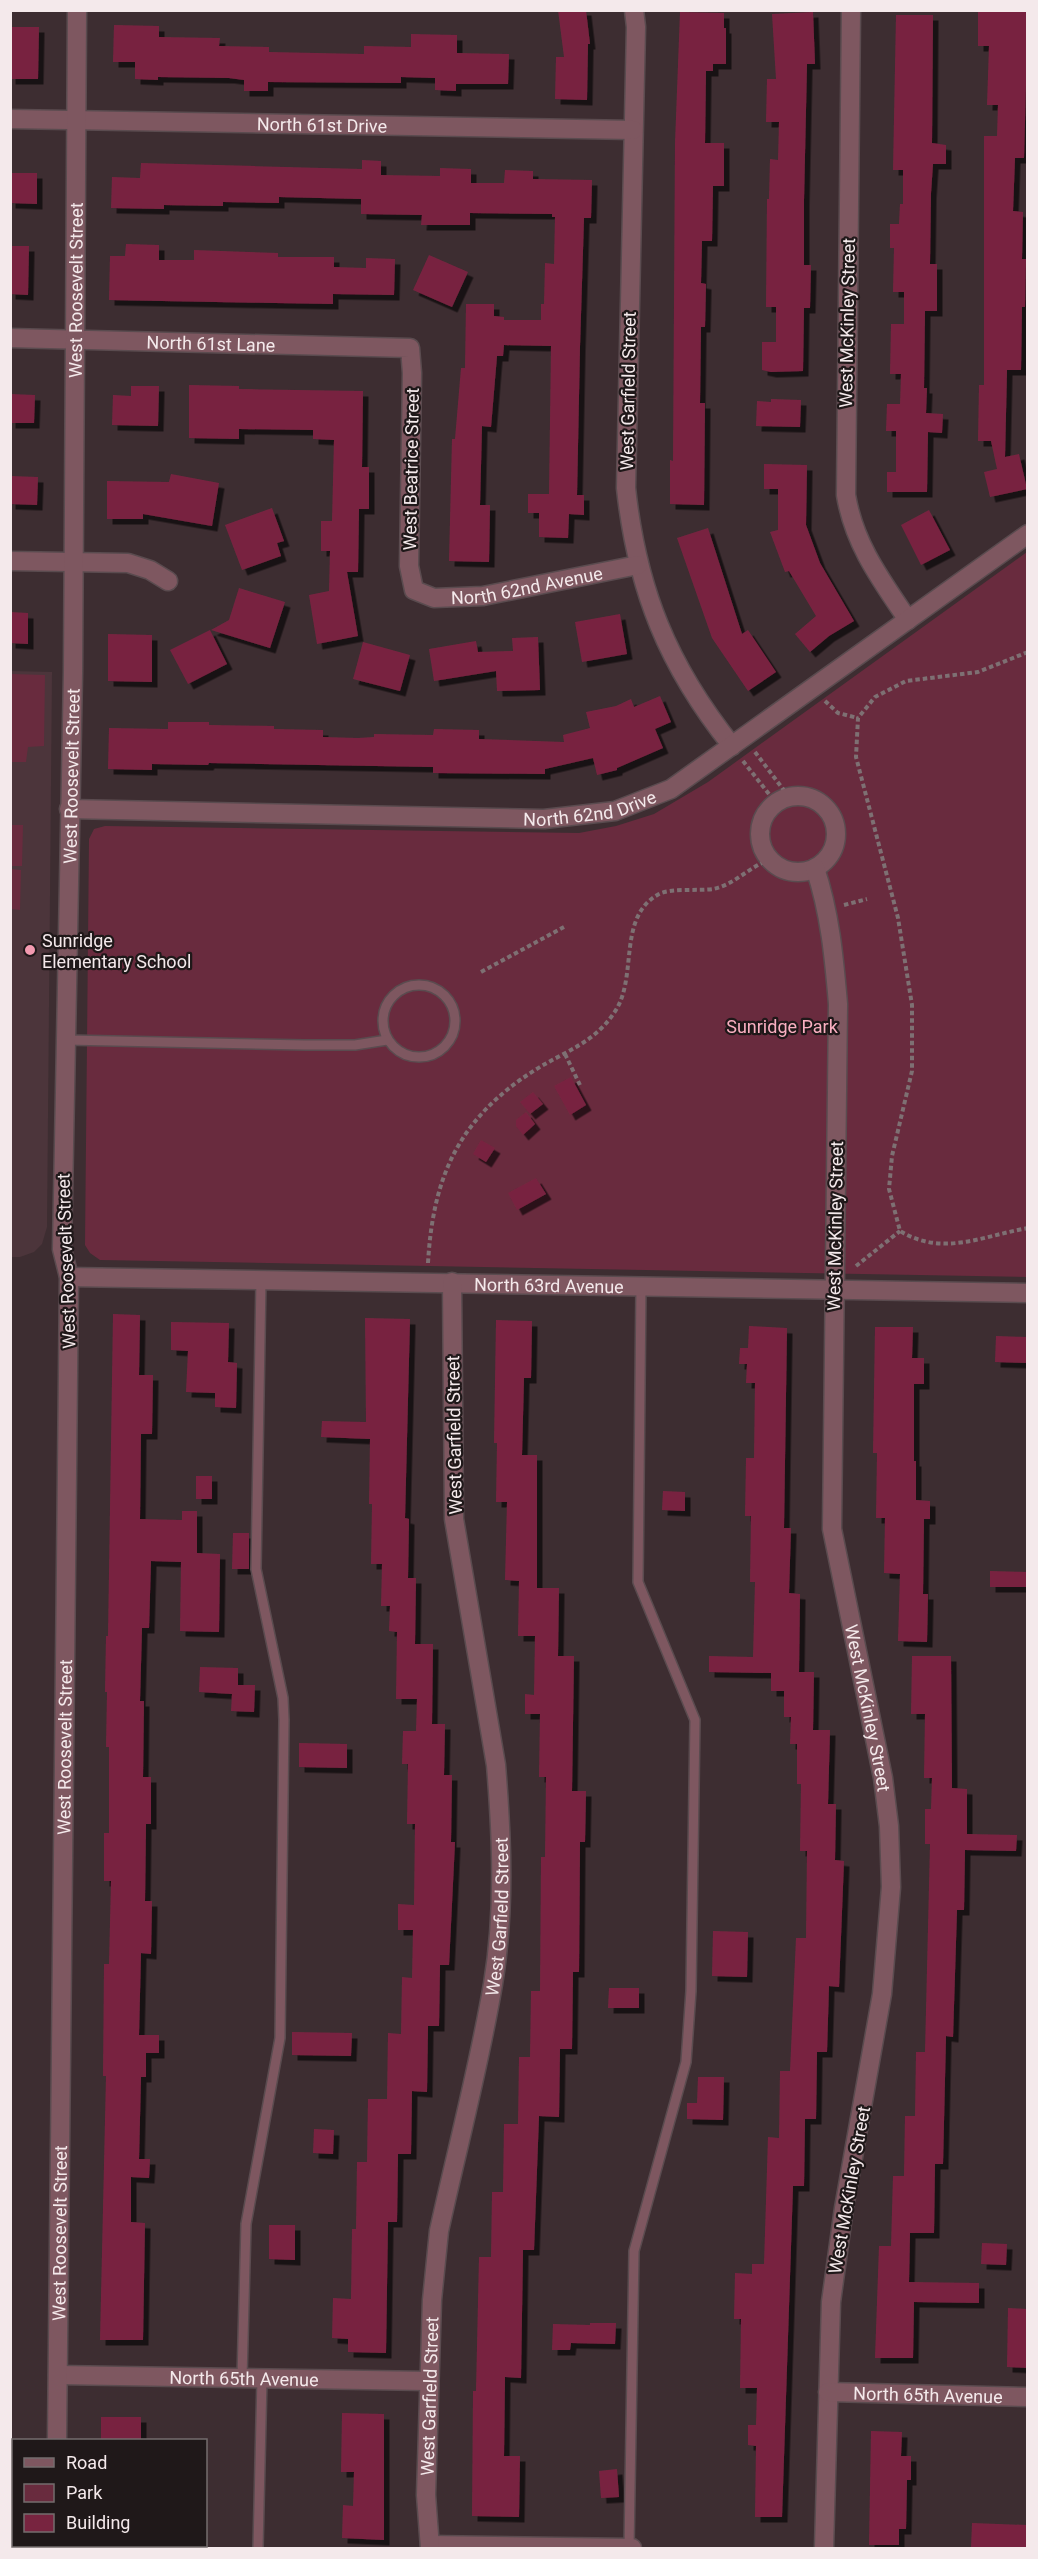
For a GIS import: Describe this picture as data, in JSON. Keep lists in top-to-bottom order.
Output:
{
  "streets": {
    "street": [
      "North 61st Drive",
      "West Roosevelt Street",
      "West McKinley Street",
      "North 61st Lane",
      "West Garfield Street",
      "West Beatrice Street",
      "North 62nd Avenue",
      "North 62nd Drive",
      "North 63rd Avenue",
      "North 65th Avenue"
    ]
  },
  "crossings": [
    ["North 61st Drive", "West Roosevelt Street"],
    ["North 61st Drive", "West Garfield Street"],
    ["West Roosevelt Street", "North 61st Lane"],
    ["West Roosevelt Street", "North 62nd Drive"],
    ["West Roosevelt Street", "North 63rd Avenue"],
    ["West Roosevelt Street", "North 65th Avenue"],
    ["West McKinley Street", "North 62nd Drive"],
    ["West McKinley Street", "North 63rd Avenue"],
    ["West McKinley Street", "North 65th Avenue"],
    ["North 61st Lane", "West Beatrice Street"],
    ["West Garfield Street", "North 62nd Avenue"],
    ["West Garfield Street", "North 62nd Drive"],
    ["West Garfield Street", "North 63rd Avenue"],
    ["West Garfield Street", "North 65th Avenue"],
    ["West Beatrice Street", "North 62nd Avenue"]
  ],
  "parks": ["Sunridge Park"],
  "places": ["Sunridge Elementary School"],
  "legend": ["Road", "Park", "Building"]
}
